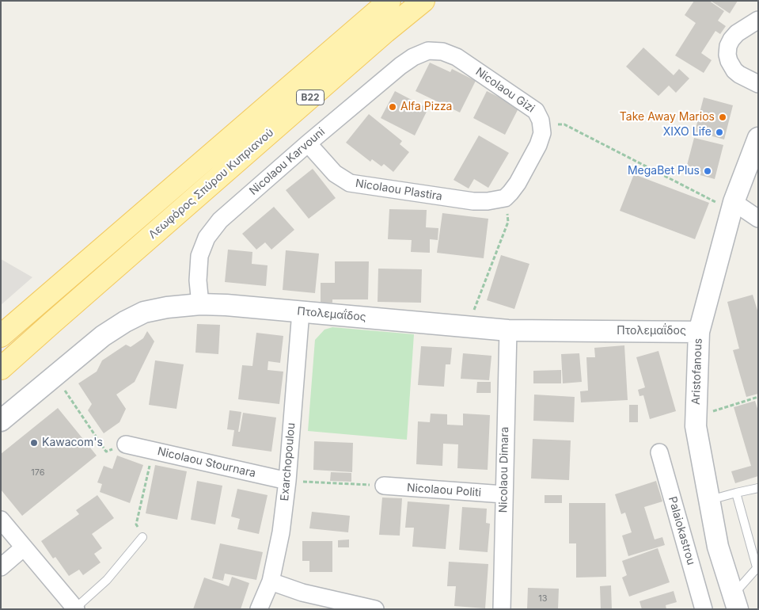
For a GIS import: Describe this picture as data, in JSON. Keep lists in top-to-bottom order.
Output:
{
  "streets": {
    "main road": ["B22", "Λεωφόρος Σπύρου Κυπριανού"],
    "street": [
      "Nicolaou Gizi",
      "Nicolaou Karvouni",
      "Nicolaou Plastira",
      "Πτολεμαΐδος",
      "Aristofanous",
      "Exarchopoulou",
      "Nicolaou Stournara",
      "Nicolaou Dimara",
      "Nicolaou Politi",
      "Palaiokastrou"
    ]
  },
  "crossings": [
    ["Nicolaou Gizi", "Nicolaou Karvouni"],
    ["Nicolaou Gizi", "Nicolaou Plastira"],
    ["Nicolaou Karvouni", "Nicolaou Plastira"],
    ["Nicolaou Karvouni", "Πτολεμαΐδος"],
    ["Πτολεμαΐδος", "Aristofanous"],
    ["Πτολεμαΐδος", "Exarchopoulou"],
    ["Πτολεμαΐδος", "Nicolaou Dimara"],
    ["Exarchopoulou", "Nicolaou Stournara"],
    ["Nicolaou Dimara", "Nicolaou Politi"]
  ],
  "places": [
    "Alfa Pizza",
    "Take Away Marios",
    "XIXO Life",
    "MegaBet Plus",
    "Kawacom's"
  ],
  "house_numbers": ["176", "13"]
}
